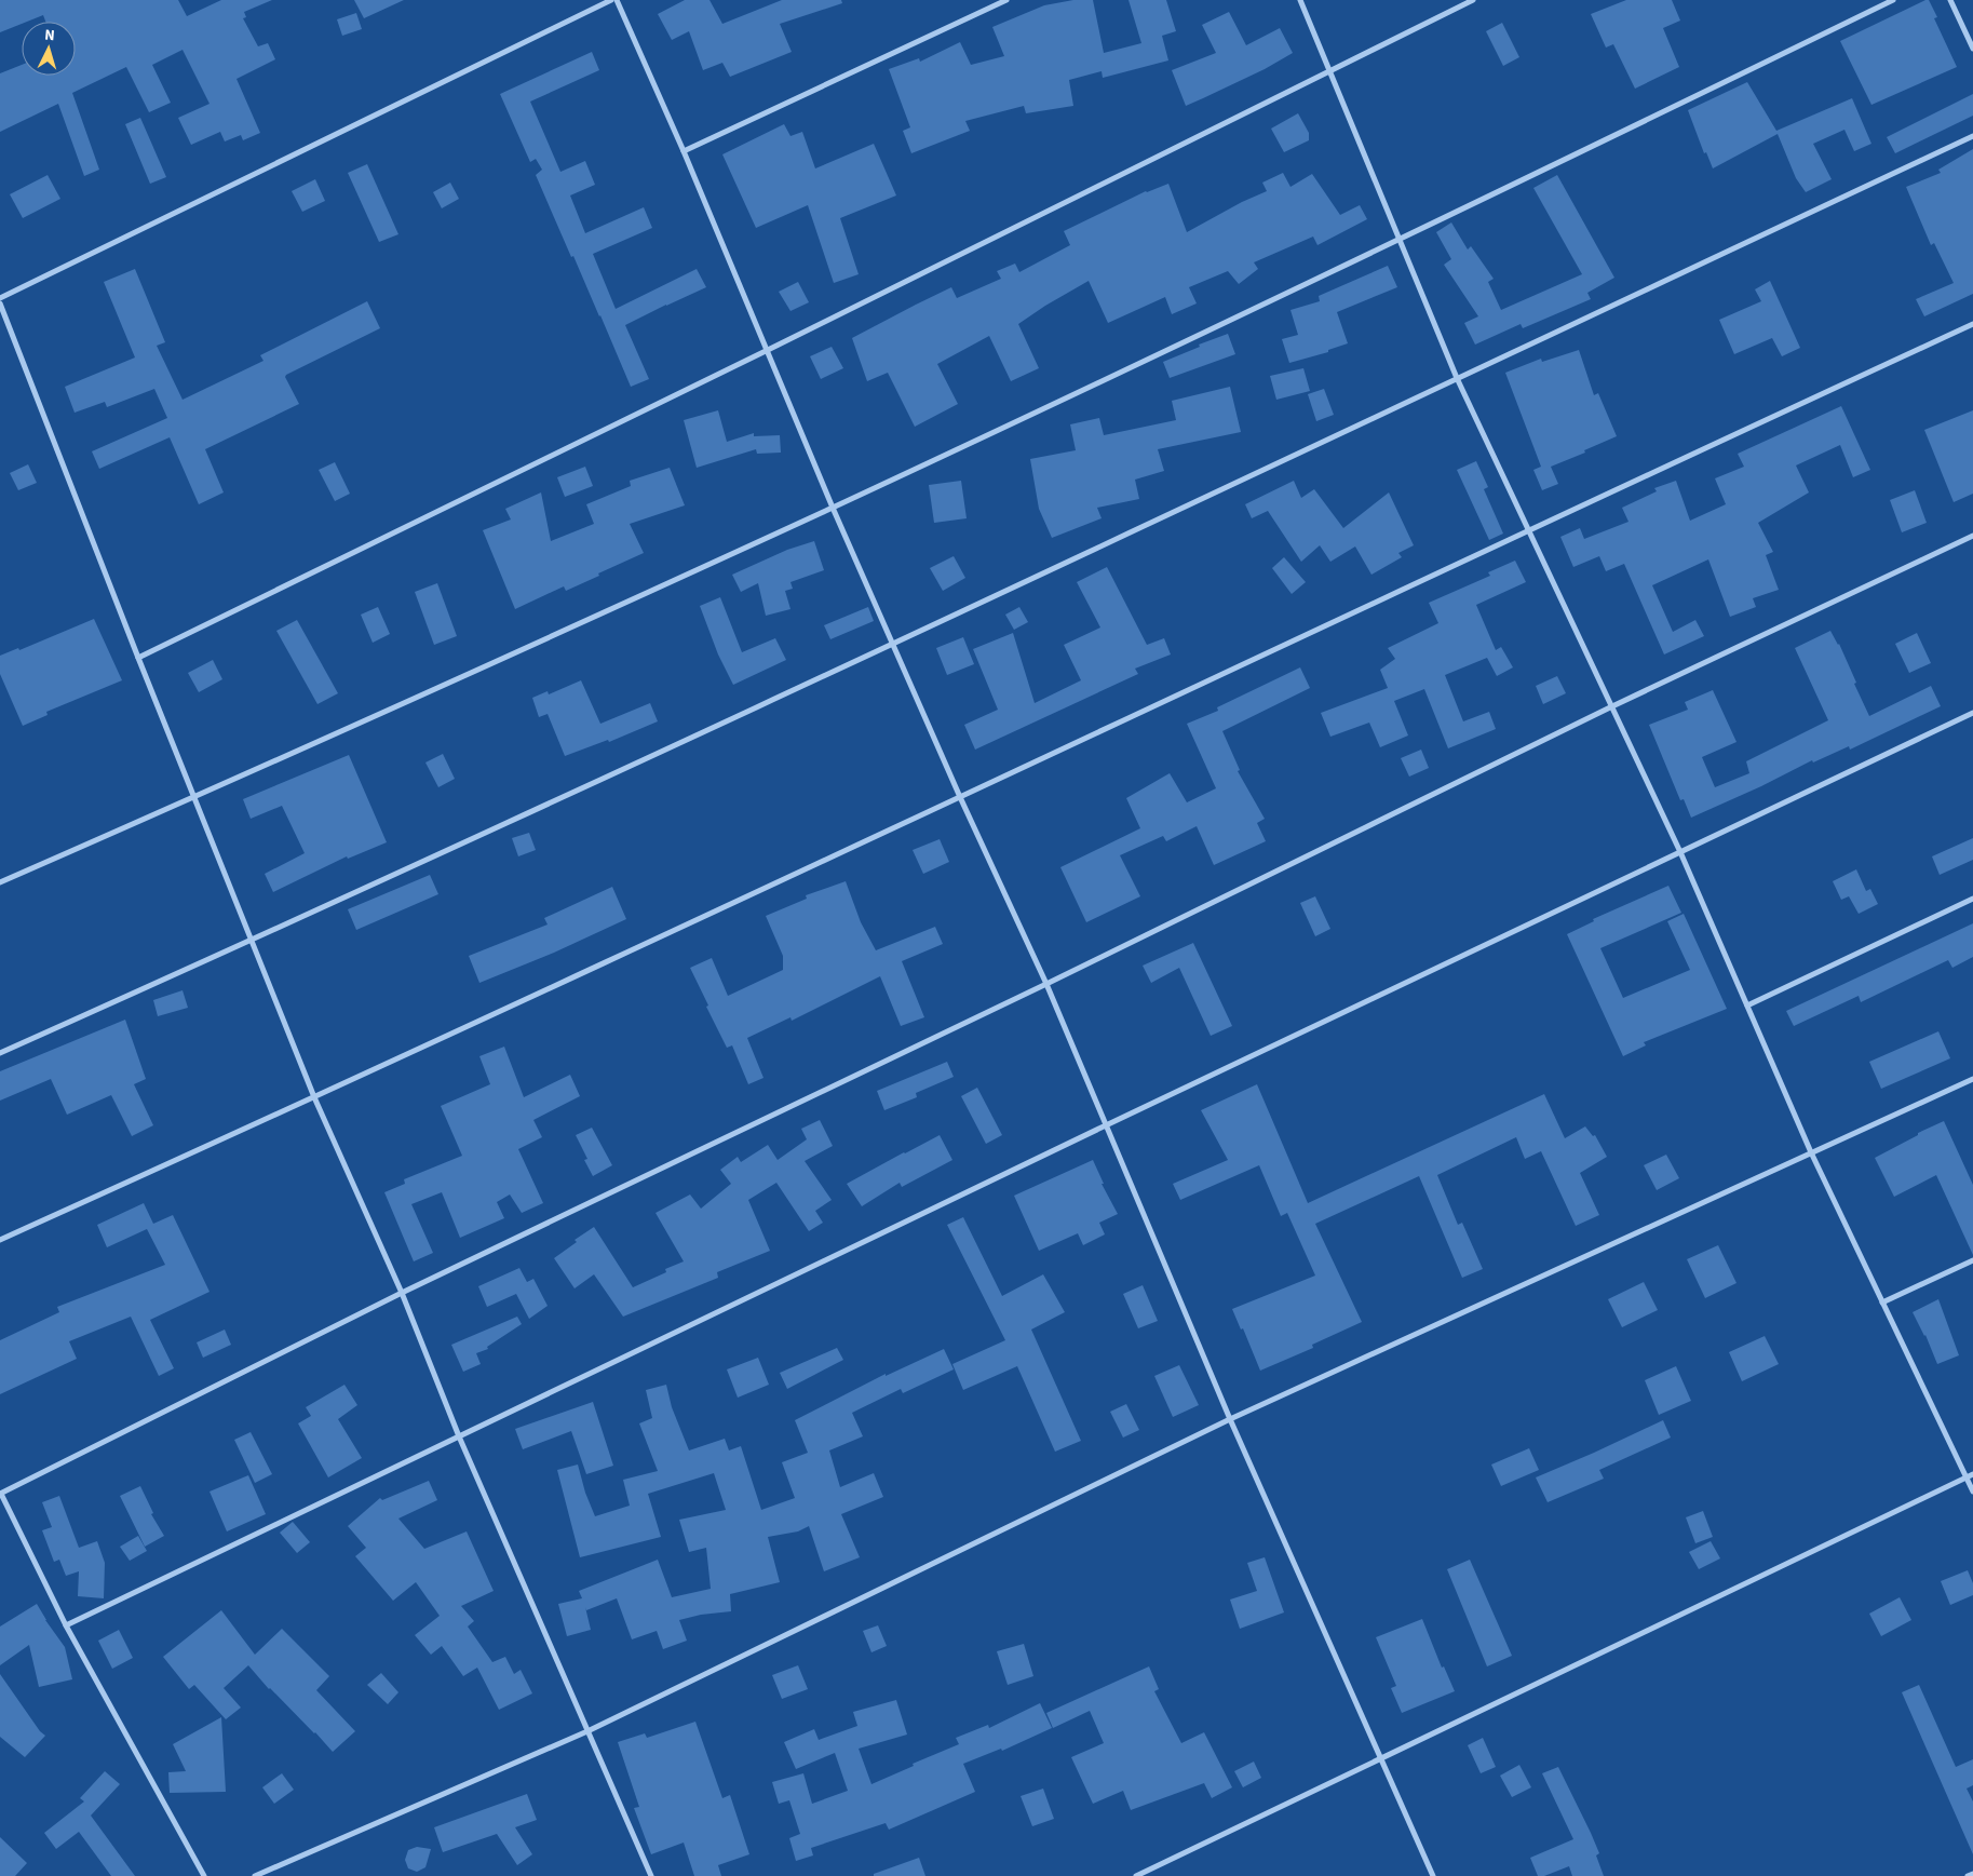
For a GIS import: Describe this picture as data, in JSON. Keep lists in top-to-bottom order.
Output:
{
  "north": "top"
}
